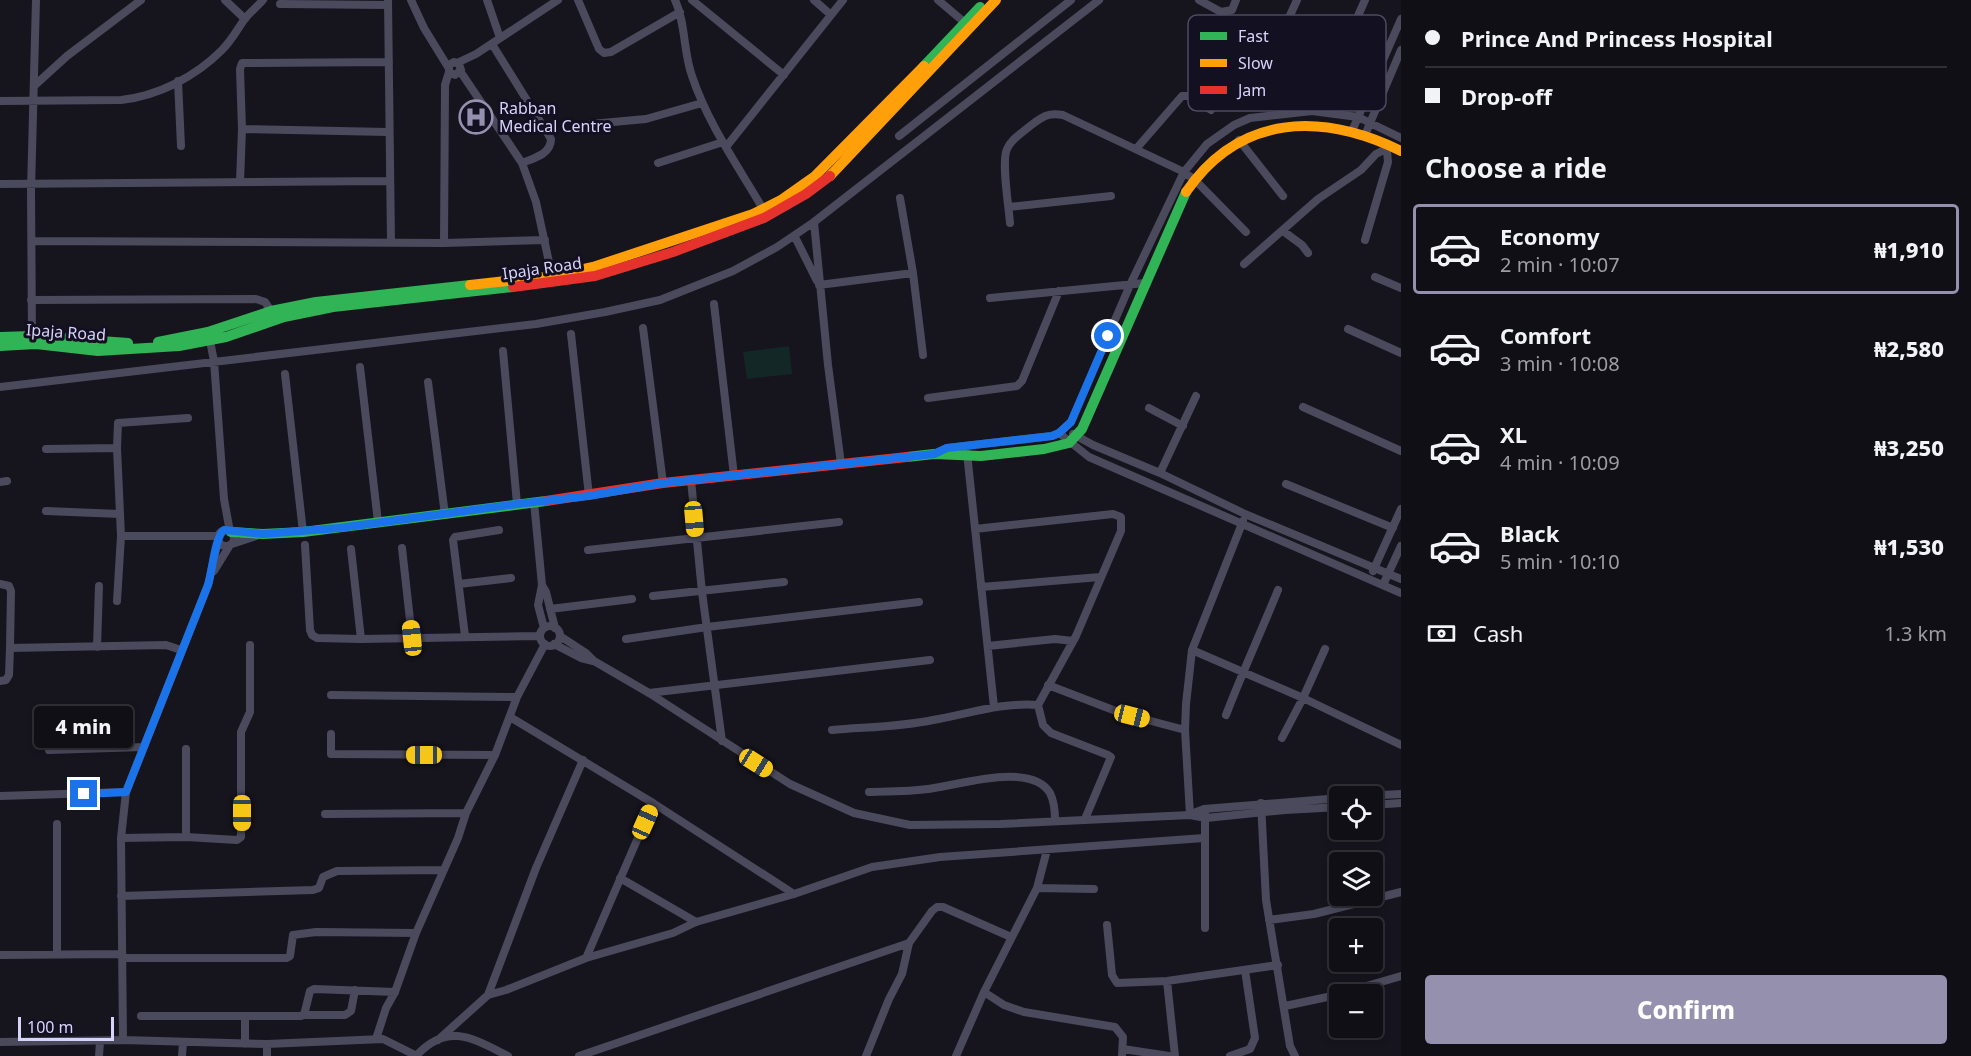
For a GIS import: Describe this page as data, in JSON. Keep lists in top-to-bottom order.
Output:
{
  "streets": {
    "main road": ["Ipaja Road"]
  },
  "places": {
    "hospital": ["Rabban Medical Centre"]
  },
  "legend": ["Fast", "Slow", "Jam"],
  "scale_bar": "100 m",
  "page": {
    "banner": ["Prince And Princess Hospital", "Drop-off"],
    "heading": "Choose a ride",
    "list": [
      {
        "name": "Economy",
        "note": "2 min · 10:07",
        "value": "₦1,910"
      },
      {
        "name": "Comfort",
        "note": "3 min · 10:08",
        "value": "₦2,580"
      },
      {
        "name": "XL",
        "note": "4 min · 10:09",
        "value": "₦3,250"
      },
      {
        "name": "Black",
        "note": "5 min · 10:10",
        "value": "₦1,530"
      }
    ],
    "pay": ["Cash", "1.3 km"],
    "bubble": "4 min",
    "map_buttons": ["+", "−"],
    "buttons": "Confirm",
    "scale": "100 m"
  }
}
